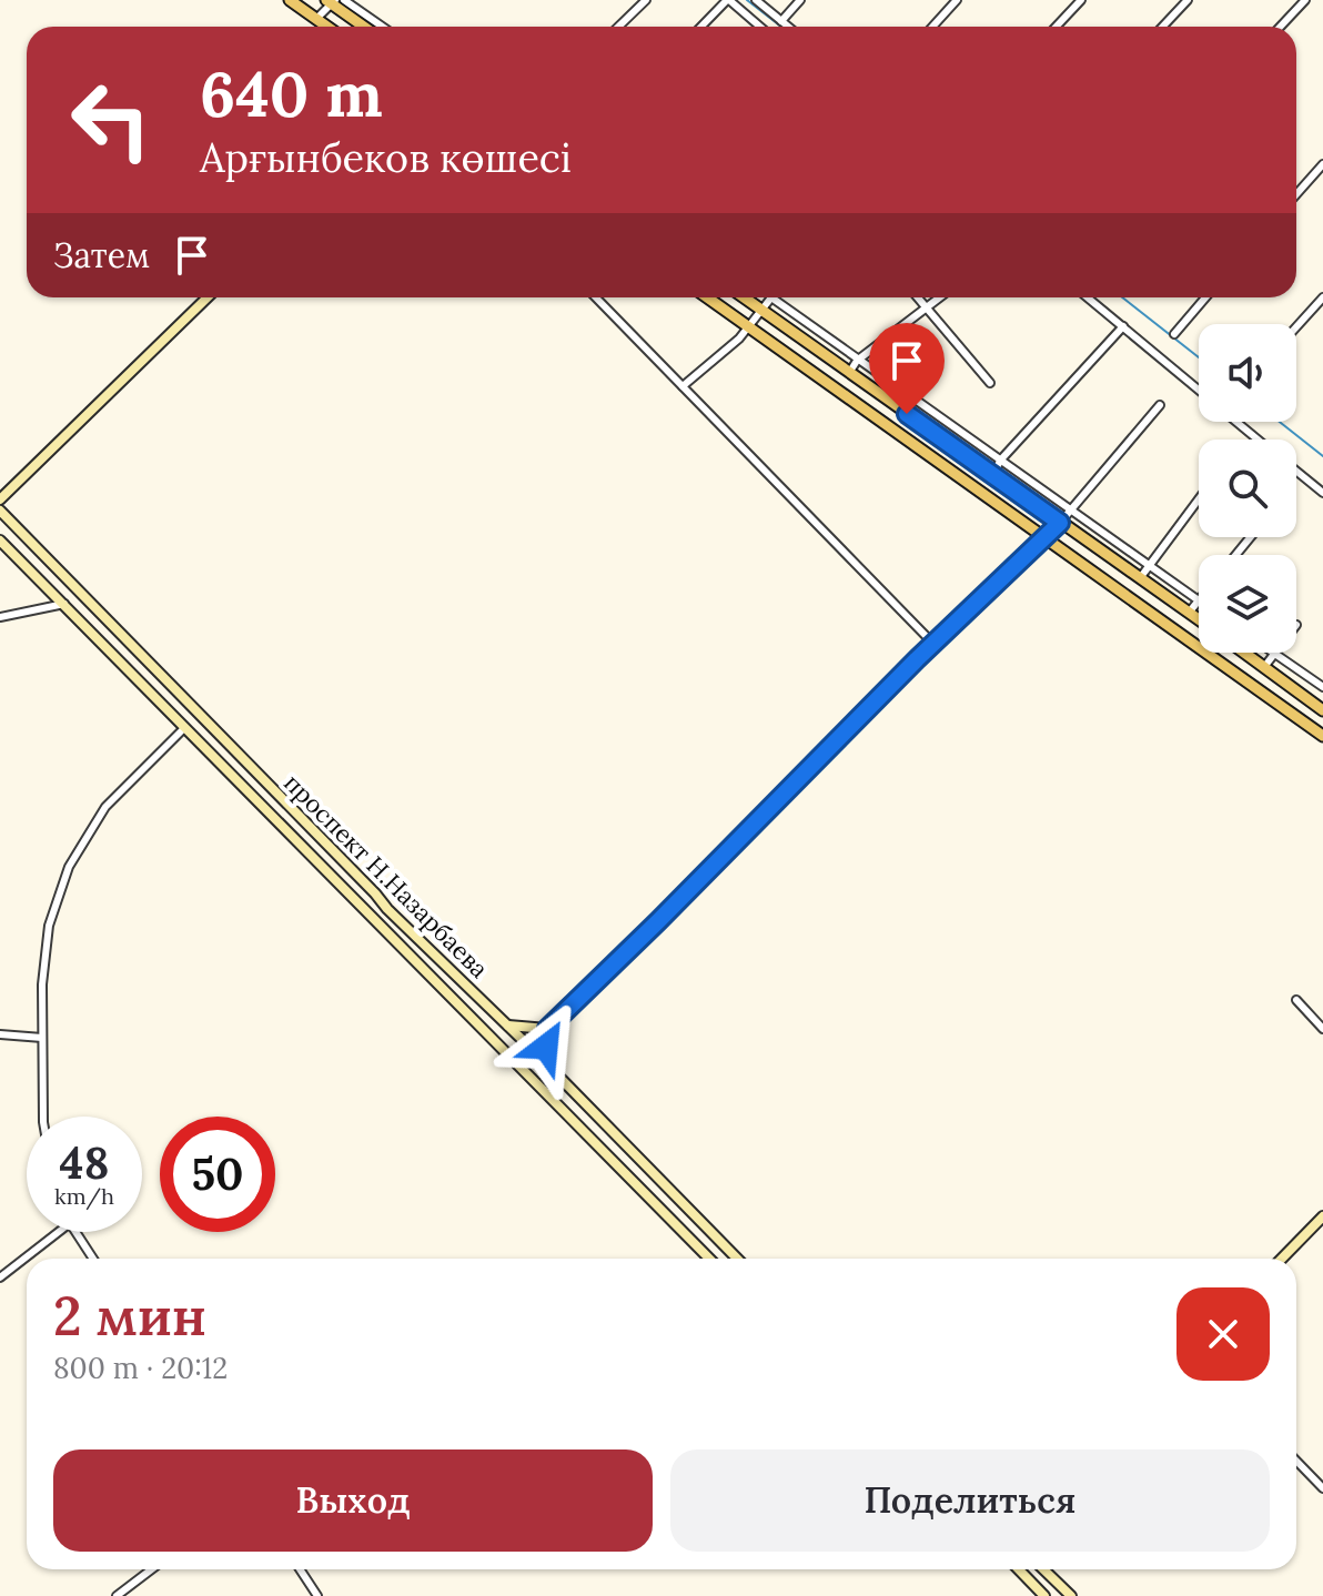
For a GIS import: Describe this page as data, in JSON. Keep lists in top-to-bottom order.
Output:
{
  "streets": {
    "main road": ["проспект Н.Назарбаева"]
  },
  "page": {
    "turn": ["640 m", "Арғынбеков көшесі"],
    "then": "Затем",
    "speed": "48 km/h",
    "limit": "50",
    "heading": ["2 мин", "800 m · 20:12"],
    "buttons": ["Выход", "Поделиться"]
  }
}
